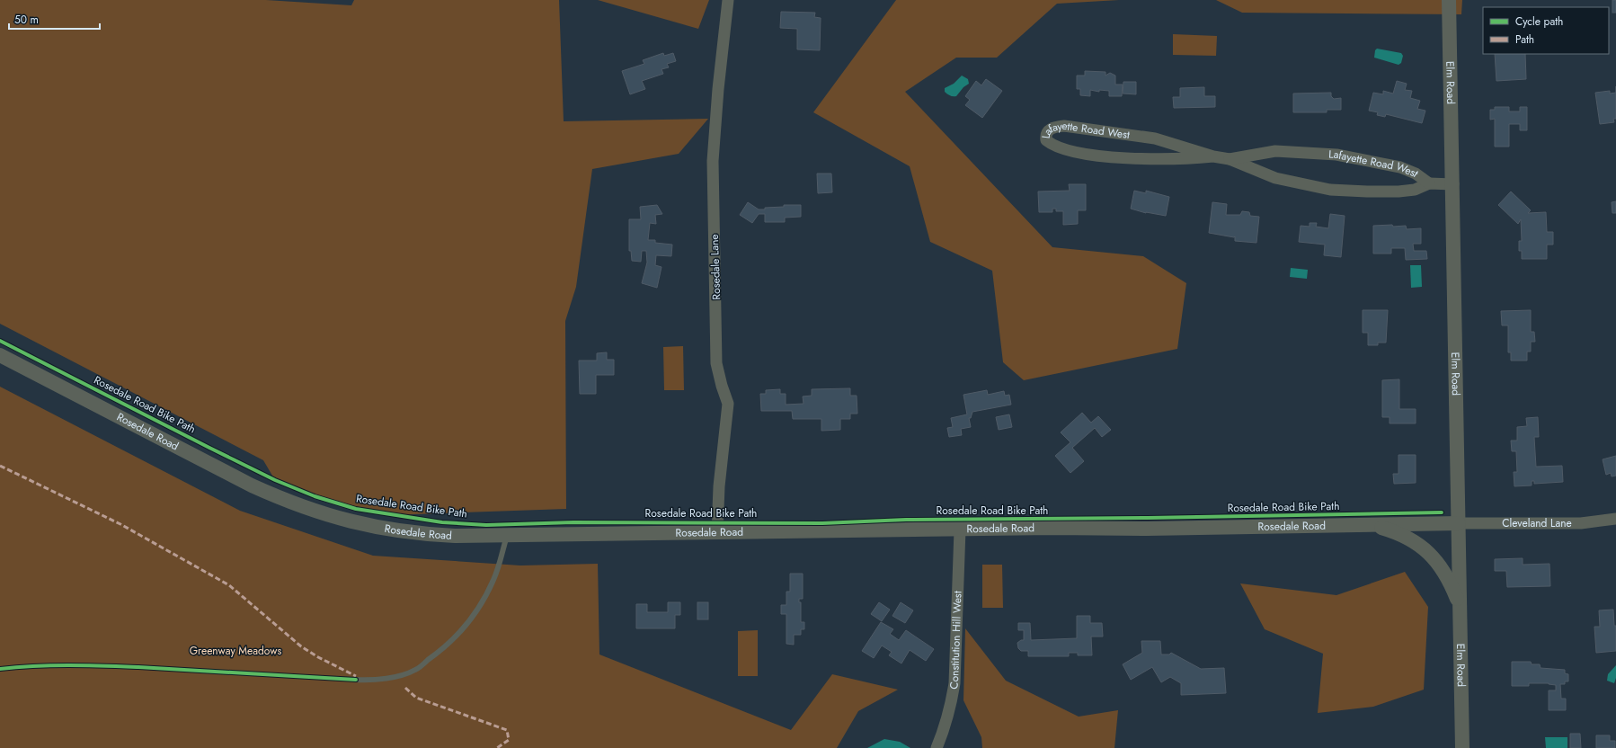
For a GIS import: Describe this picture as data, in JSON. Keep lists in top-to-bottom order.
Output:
{
  "streets": {
    "street": [
      "Elm Road",
      "Lafayette Road West",
      "Rosedale Lane",
      "Rosedale Road",
      "Cleveland Lane",
      "Constitution Hill West"
    ],
    "cycle path": ["Rosedale Road Bike Path"]
  },
  "crossings": [
    ["Elm Road", "Lafayette Road West"],
    ["Elm Road", "Rosedale Road"],
    ["Elm Road", "Cleveland Lane"],
    ["Rosedale Lane", "Rosedale Road"],
    ["Rosedale Road", "Cleveland Lane"],
    ["Rosedale Road", "Constitution Hill West"]
  ],
  "parks": ["Greenway Meadows"],
  "legend": ["Cycle path", "Path"],
  "scale_bar": "50 m"
}
